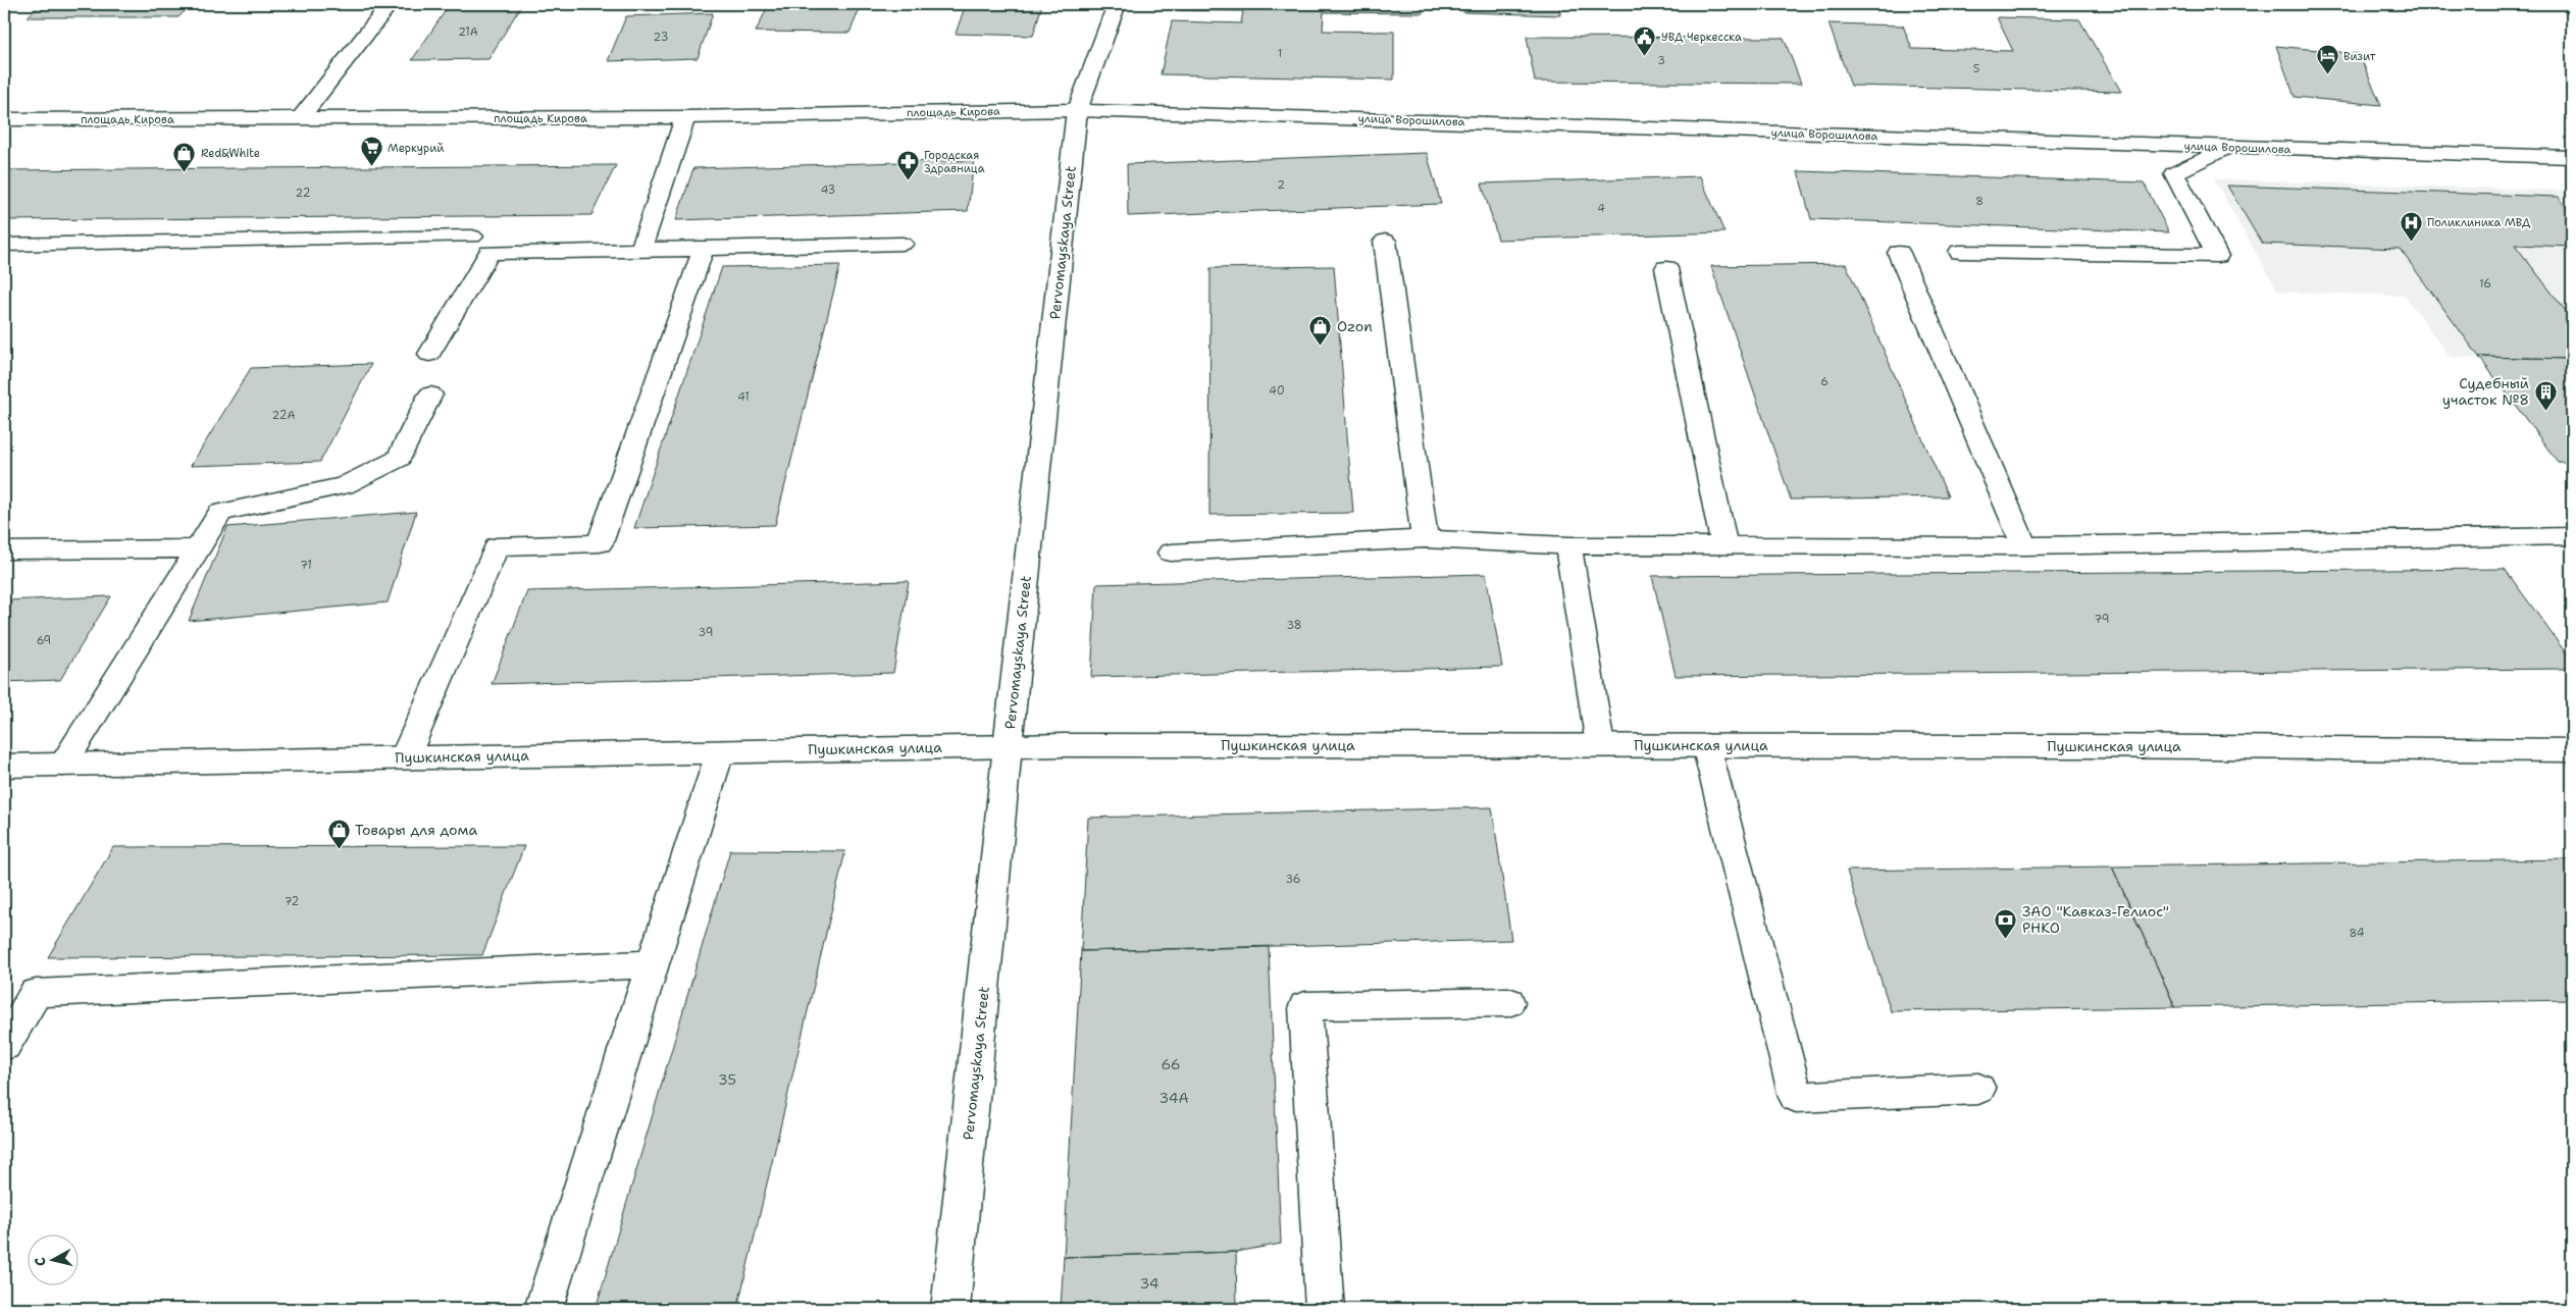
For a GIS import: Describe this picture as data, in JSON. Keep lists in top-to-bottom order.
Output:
{
  "streets": {
    "street": [
      "площадь Кирова",
      "улица Ворошилова",
      "Pervomayskaya Street",
      "Пушкинская улица"
    ]
  },
  "crossings": [
    ["площадь Кирова", "улица Ворошилова"],
    ["площадь Кирова", "Pervomayskaya Street"],
    ["улица Ворошилова", "Pervomayskaya Street"],
    ["Pervomayskaya Street", "Пушкинская улица"]
  ],
  "places": {
    "public building": ["УВД Черкесска"],
    "hotel": ["Визит"],
    "supermarket": ["Меркурий"],
    "shop": ["Red&White", "Ozon", "Товары для дома"],
    "pharmacy": ["Городская Здравница"],
    "hospital": ["Поликлиника МВД"],
    "building": ["Судебный участок №8"],
    "bank": ["ЗАО \"Кавказ-Гелиос\" РНКО"]
  },
  "house_numbers": [
    "21А",
    "23",
    "1",
    "3",
    "5",
    "2",
    "43",
    "22",
    "8",
    "4",
    "16",
    "6",
    "40",
    "41",
    "22А",
    "71",
    "79",
    "38",
    "39",
    "69",
    "36",
    "72",
    "84",
    "66",
    "35",
    "34А",
    "34"
  ],
  "north": "left"
}
